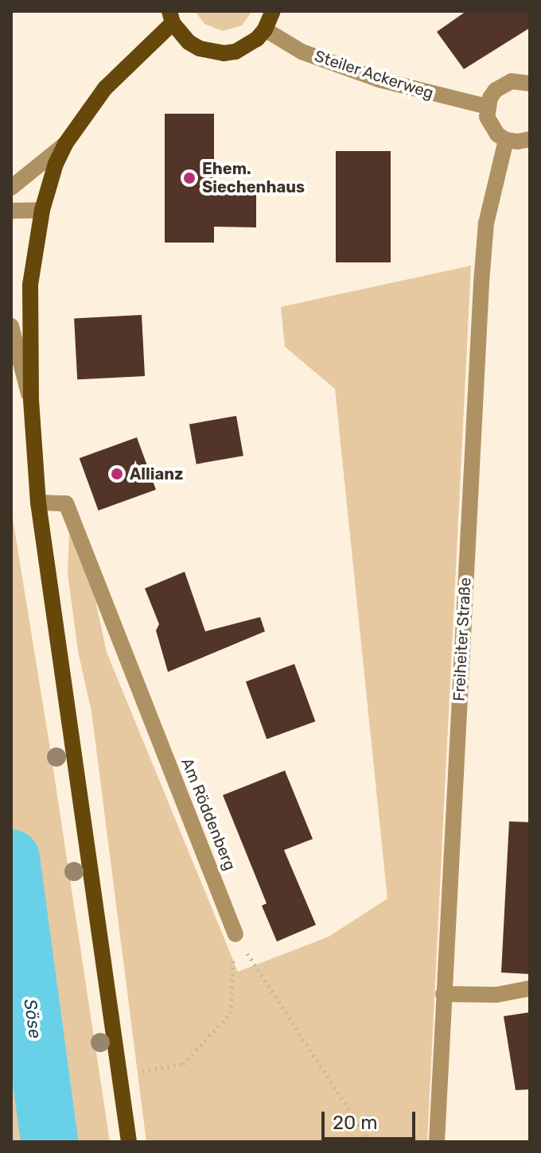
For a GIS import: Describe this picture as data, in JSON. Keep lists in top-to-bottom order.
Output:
{
  "streets": {
    "street": ["Steiler Ackerweg", "Freiheiter Straße", "Am Röddenberg"]
  },
  "water": ["Söse"],
  "places": ["Ehem. Siechenhaus", "Allianz"],
  "scale_bar": "20 m"
}
